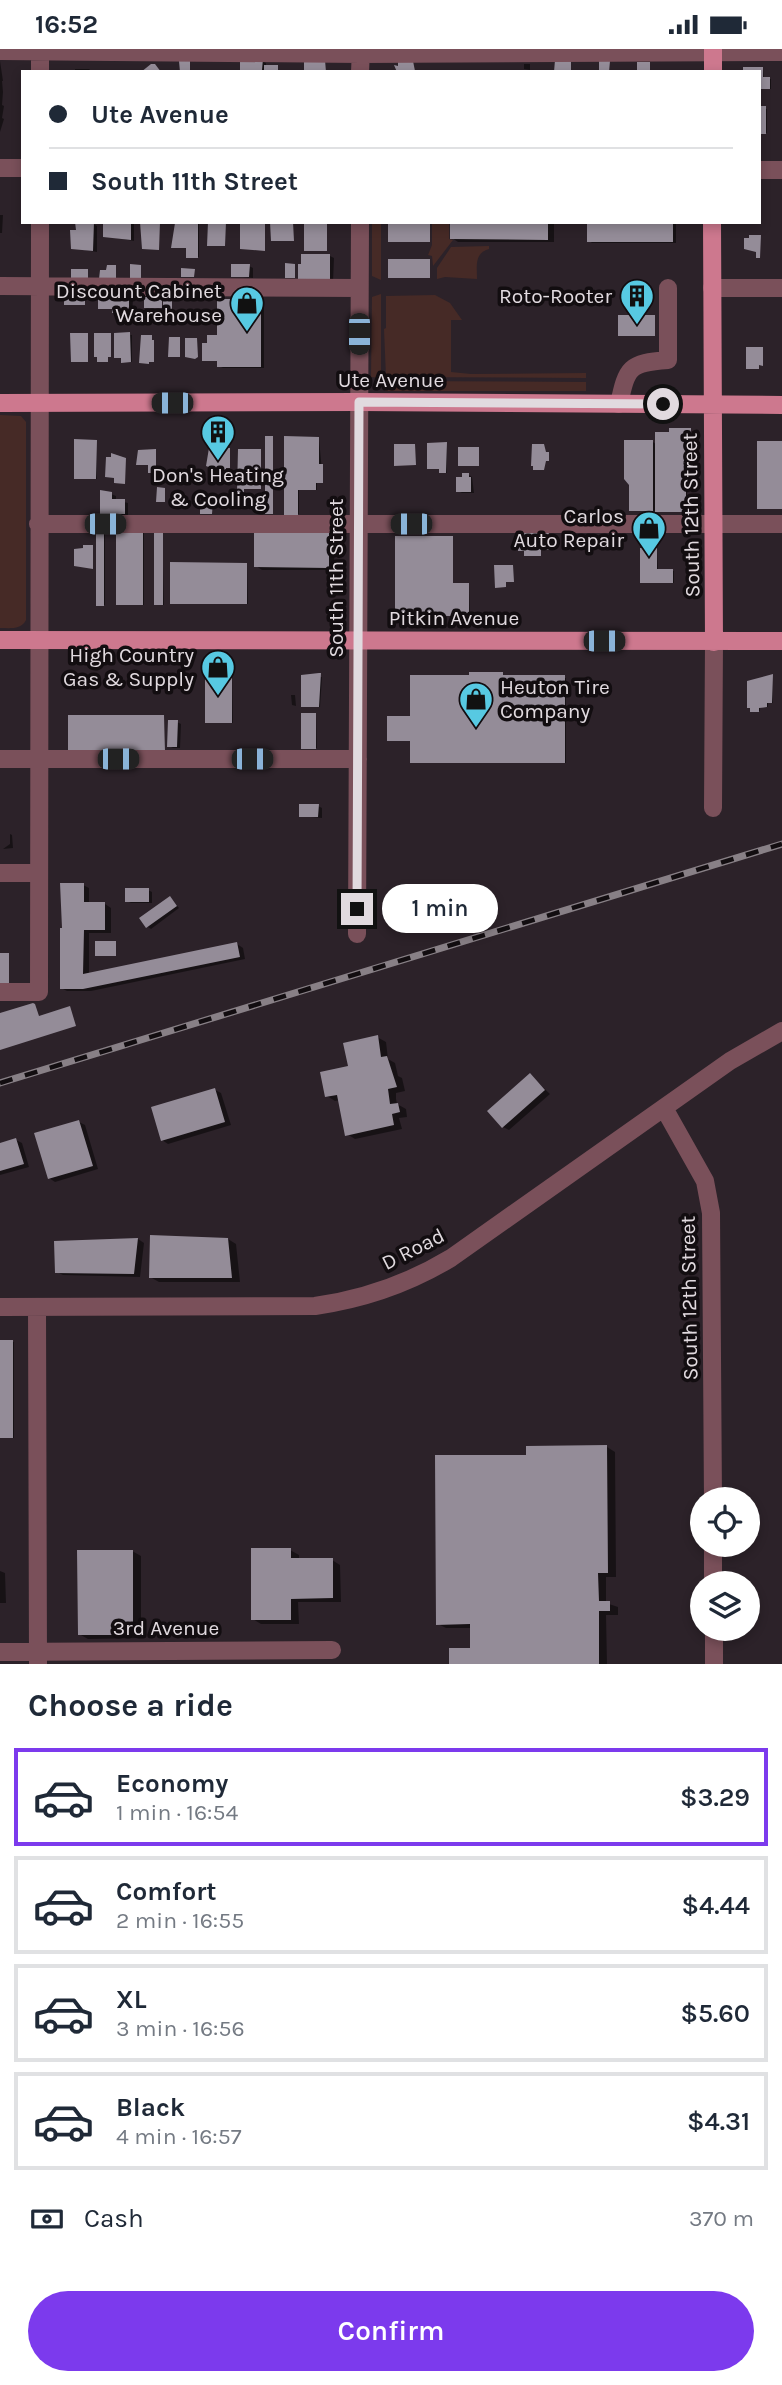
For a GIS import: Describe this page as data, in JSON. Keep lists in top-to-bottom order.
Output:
{
  "streets": {
    "main road": ["Ute Avenue", "South 12th Street", "Pitkin Avenue"],
    "street": ["South 11th Street", "D Road", "3rd Avenue"]
  },
  "crossings": [
    ["Ute Avenue", "South 12th Street"],
    ["Ute Avenue", "South 11th Street"],
    ["South 12th Street", "Pitkin Avenue"],
    ["South 12th Street", "D Road"],
    ["South 11th Street", "Pitkin Avenue"]
  ],
  "places": {
    "building": ["Roto-Rooter", "Don's Heating & Cooling"],
    "shop": [
      "Discount Cabinet Warehouse",
      "Carlos Auto Repair",
      "High Country Gas & Supply",
      "Heuton Tire Company"
    ]
  },
  "page": {
    "status": "16:52",
    "banner": ["Ute Avenue", "South 11th Street"],
    "bubble": "1 min",
    "heading": "Choose a ride",
    "list": [
      {
        "name": "Economy",
        "note": "1 min · 16:54",
        "value": "$3.29"
      },
      {
        "name": "Comfort",
        "note": "2 min · 16:55",
        "value": "$4.44"
      },
      {
        "name": "XL",
        "note": "3 min · 16:56",
        "value": "$5.60"
      },
      {
        "name": "Black",
        "note": "4 min · 16:57",
        "value": "$4.31"
      }
    ],
    "pay": ["Cash", "370 m"],
    "buttons": "Confirm"
  }
}
